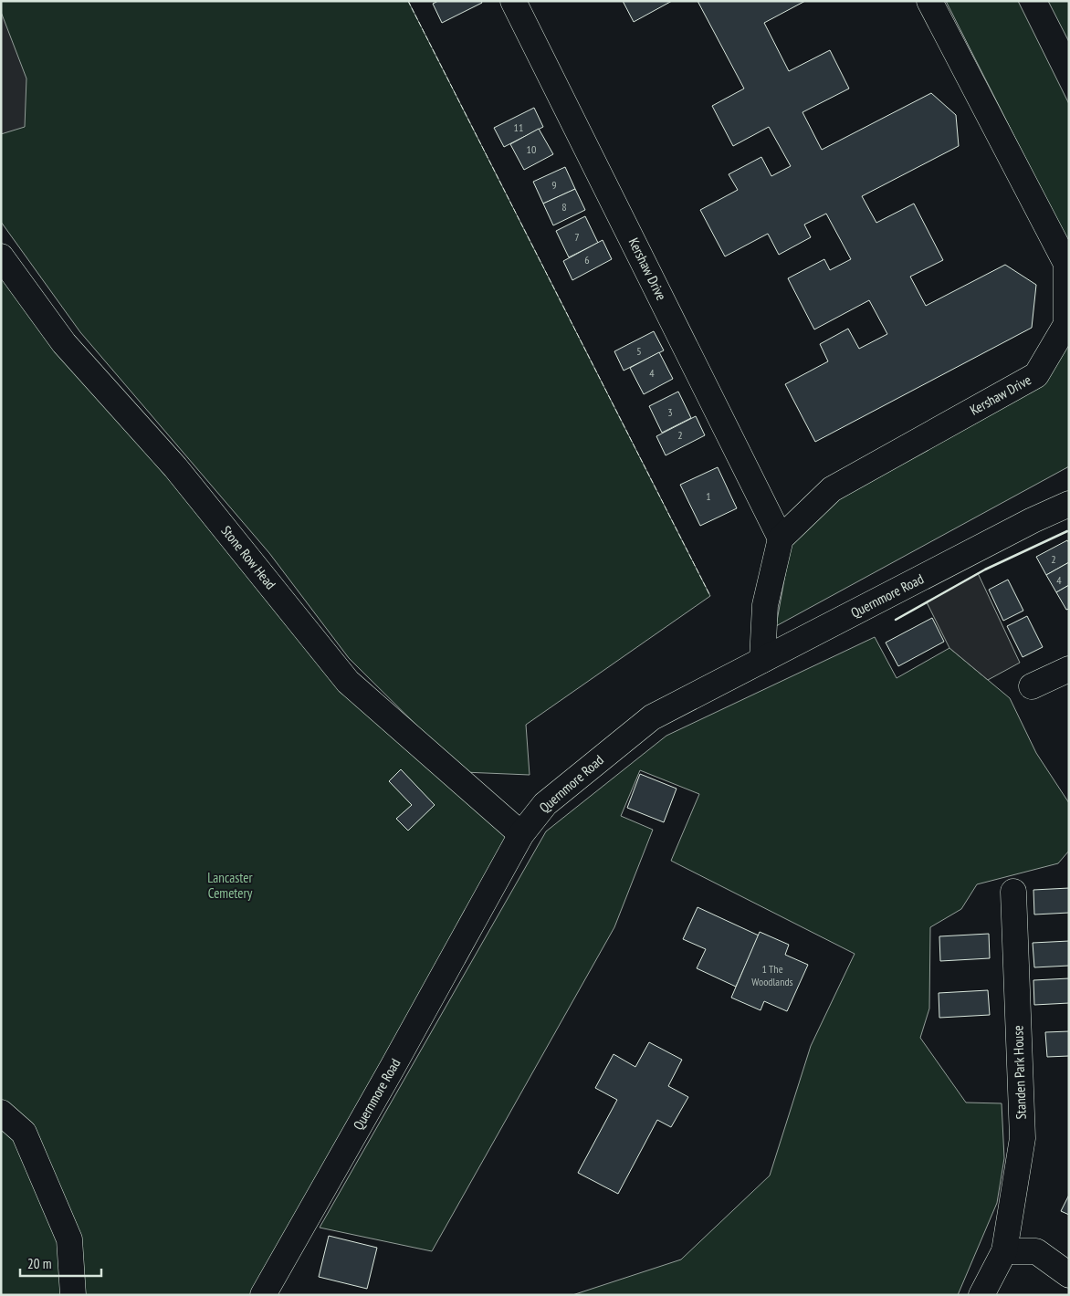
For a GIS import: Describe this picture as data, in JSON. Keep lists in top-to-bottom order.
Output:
{
  "streets": {
    "street": [
      "Kershaw Drive",
      "Stone Row Head",
      "Quernmore Road",
      "Standen Park House"
    ]
  },
  "crossings": [
    ["Stone Row Head", "Quernmore Road"]
  ],
  "parks": ["Lancaster Cemetery"],
  "house_numbers": [
    "11",
    "10",
    "9",
    "8",
    "7",
    "6",
    "5",
    "4",
    "3",
    "2",
    "1",
    "2",
    "4",
    "1 The Woodlands"
  ],
  "scale_bar": "20 m"
}
